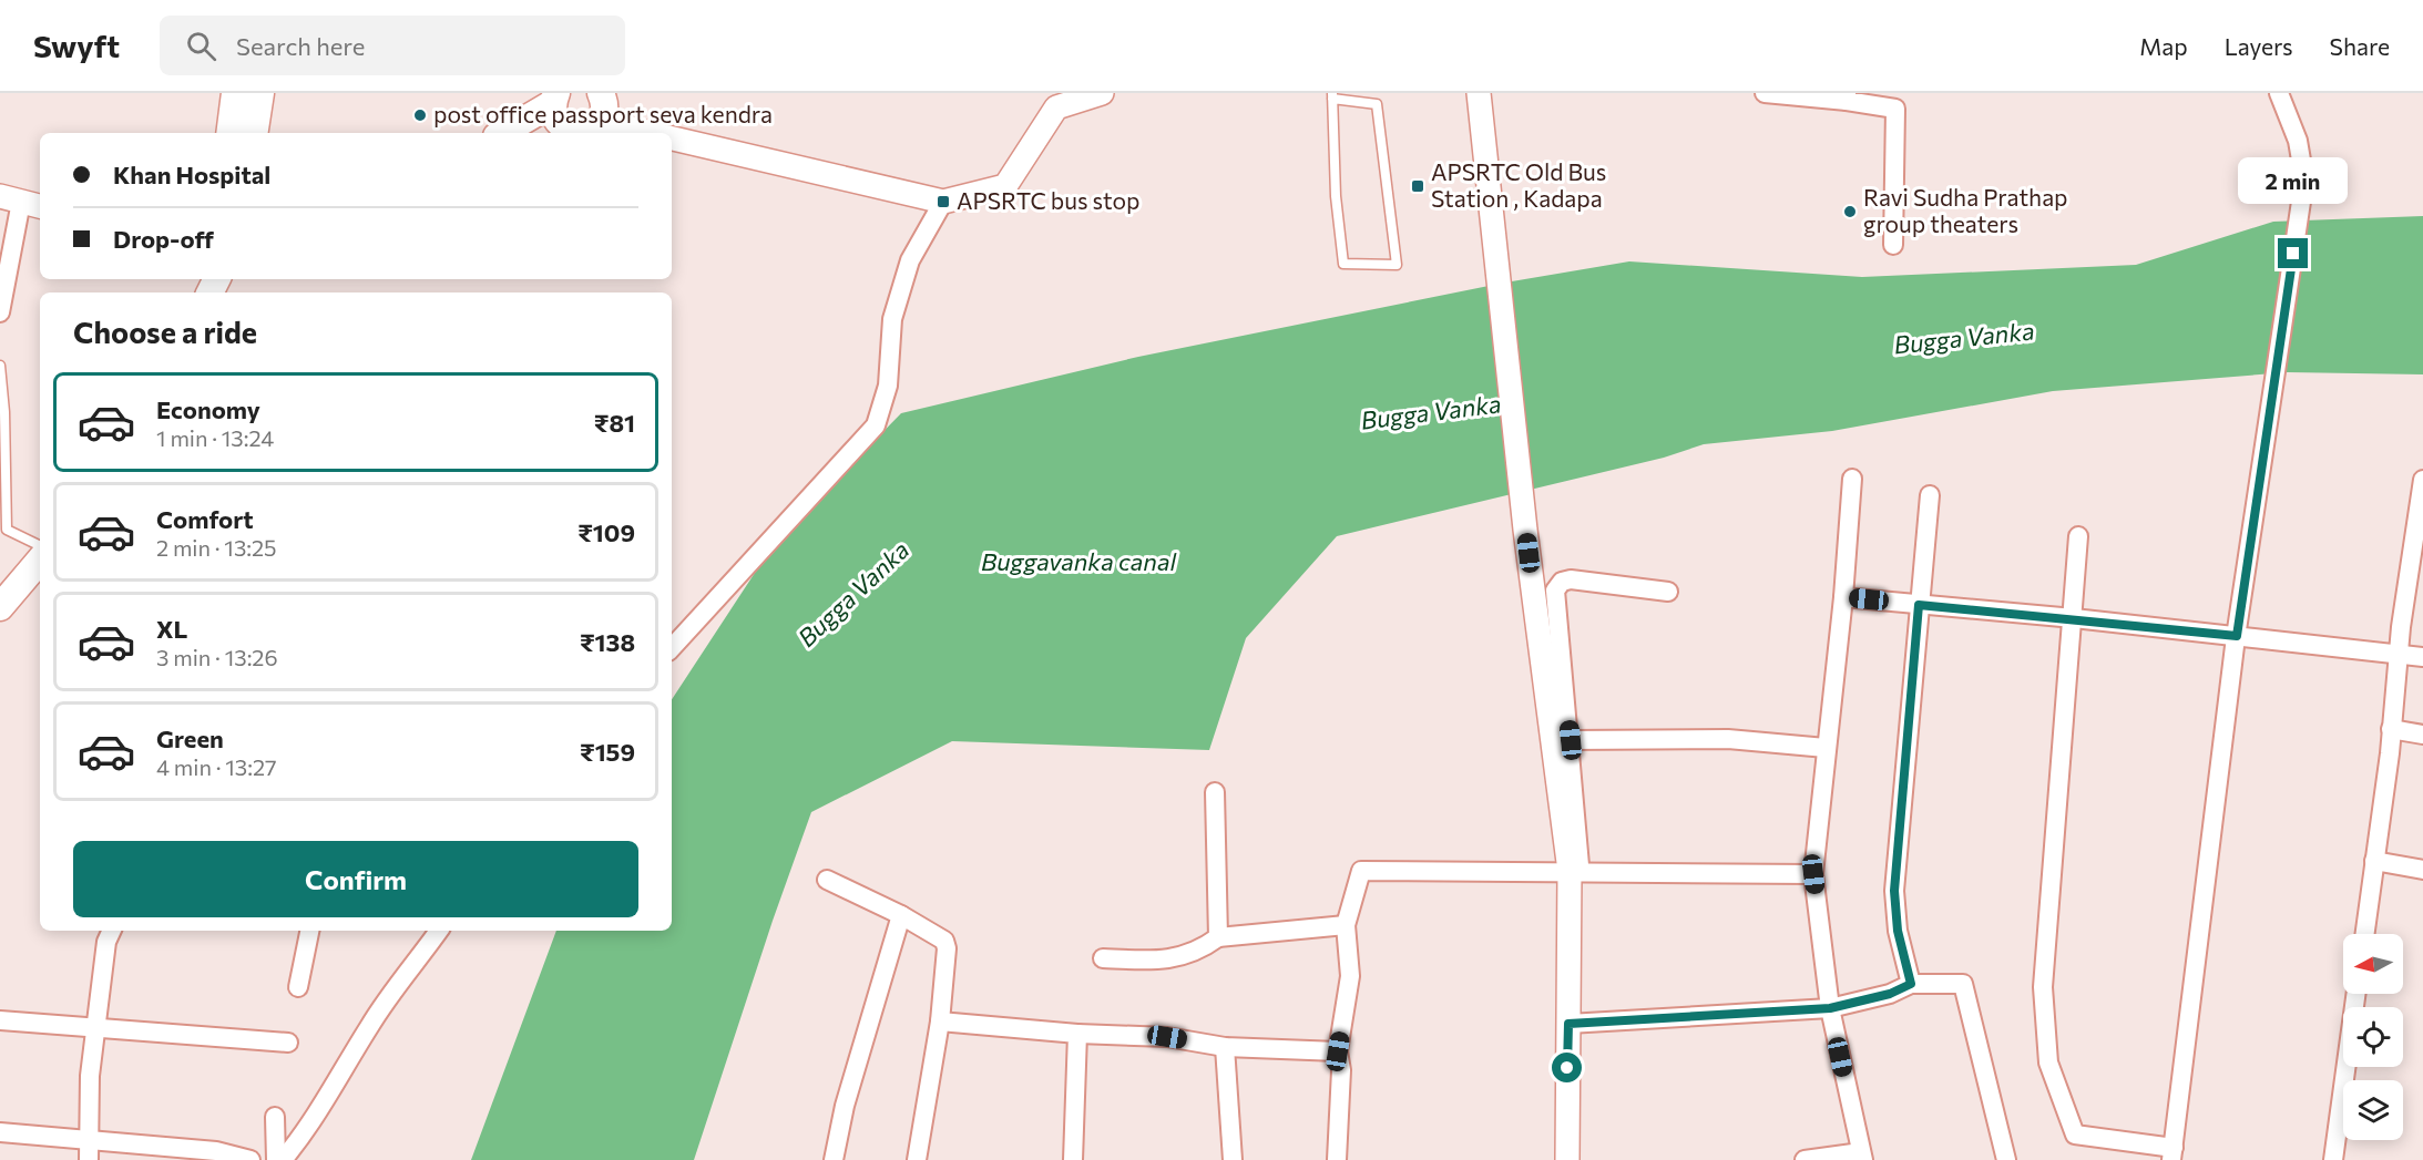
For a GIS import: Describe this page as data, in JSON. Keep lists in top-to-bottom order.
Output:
{
  "water": ["Bugga Vanka", "Buggavanka canal"],
  "places": {
    "other": ["post office passport seva kendra", "Ravi Sudha Prathap group theaters"],
    "transit": ["APSRTC Old Bus Station , Kadapa", "APSRTC bus stop"]
  },
  "north": "left",
  "page": {
    "header": "Swyft",
    "search": "Search here",
    "nav": ["Map", "Layers", "Share"],
    "banner": ["Khan Hospital", "Drop-off"],
    "bubble": "2 min",
    "heading": "Choose a ride",
    "list": [
      {
        "name": "Economy",
        "note": "1 min · 13:24",
        "value": "₹81"
      },
      {
        "name": "Comfort",
        "note": "2 min · 13:25",
        "value": "₹109"
      },
      {
        "name": "XL",
        "note": "3 min · 13:26",
        "value": "₹138"
      },
      {
        "name": "Green",
        "note": "4 min · 13:27",
        "value": "₹159"
      }
    ],
    "buttons": "Confirm"
  }
}
